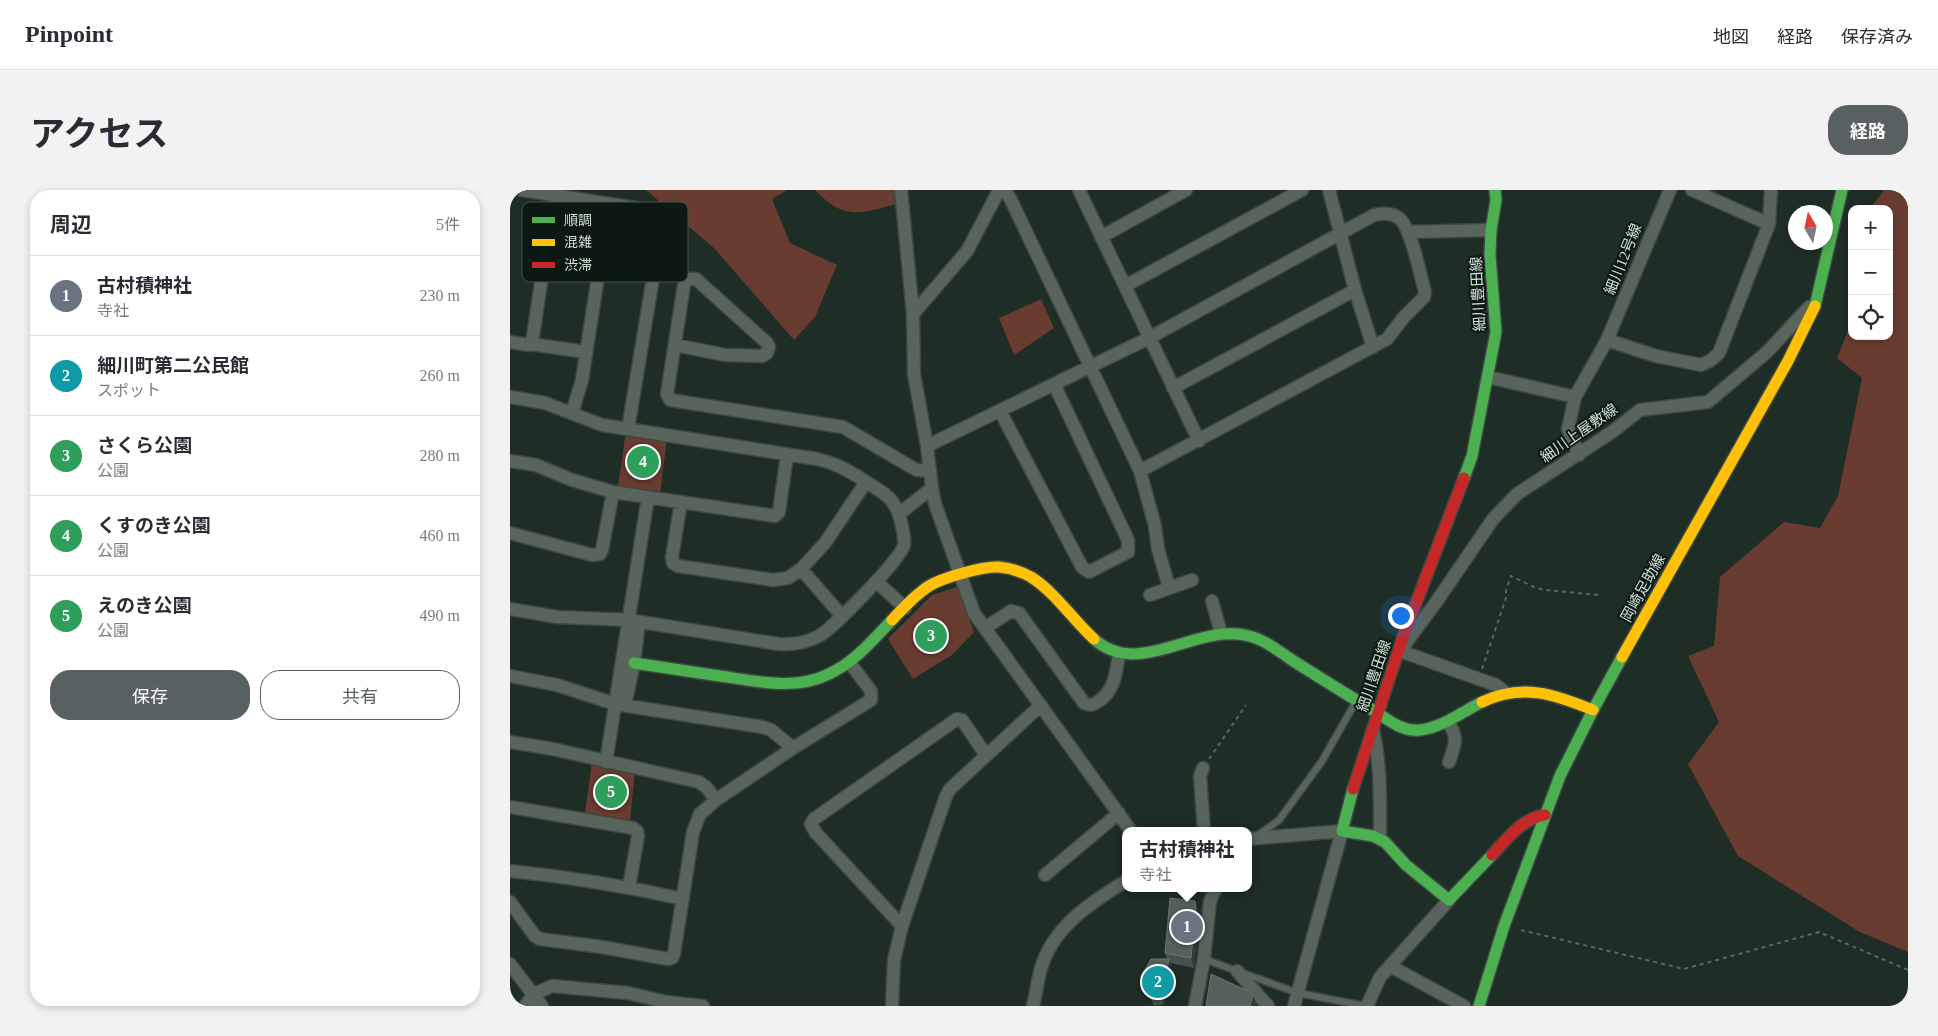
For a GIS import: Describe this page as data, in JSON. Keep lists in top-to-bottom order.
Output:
{
  "streets": {
    "main road": ["細川豊田線", "岡崎足助線"],
    "street": ["細川12号線", "細川上屋敷線"]
  },
  "crossings": [
    ["細川12号線", "細川上屋敷線"],
    ["細川豊田線", "細川上屋敷線"],
    ["細川上屋敷線", "岡崎足助線"]
  ],
  "legend": ["順調", "混雑", "渋滞"],
  "north": "top",
  "page": {
    "header": "Pinpoint",
    "nav": ["地図", "経路", "保存済み"],
    "title": "アクセス",
    "buttons": [
      "経路",
      ["保存", "共有"]
    ],
    "heading": ["周辺", "5件"],
    "map_buttons": ["+", "−"],
    "list": [
      {
        "mark": "1",
        "name": "古村積神社",
        "note": "寺社",
        "value": "230 m"
      },
      {
        "mark": "2",
        "name": "細川町第二公民館",
        "note": "スポット",
        "value": "260 m"
      },
      {
        "mark": "3",
        "name": "さくら公園",
        "note": "公園",
        "value": "280 m"
      },
      {
        "mark": "4",
        "name": "くすのき公園",
        "note": "公園",
        "value": "460 m"
      },
      {
        "mark": "5",
        "name": "えのき公園",
        "note": "公園",
        "value": "490 m"
      }
    ],
    "pins": [
      "4",
      "3",
      "5",
      "1",
      "2"
    ],
    "popup": ["古村積神社", "寺社"]
  }
}
